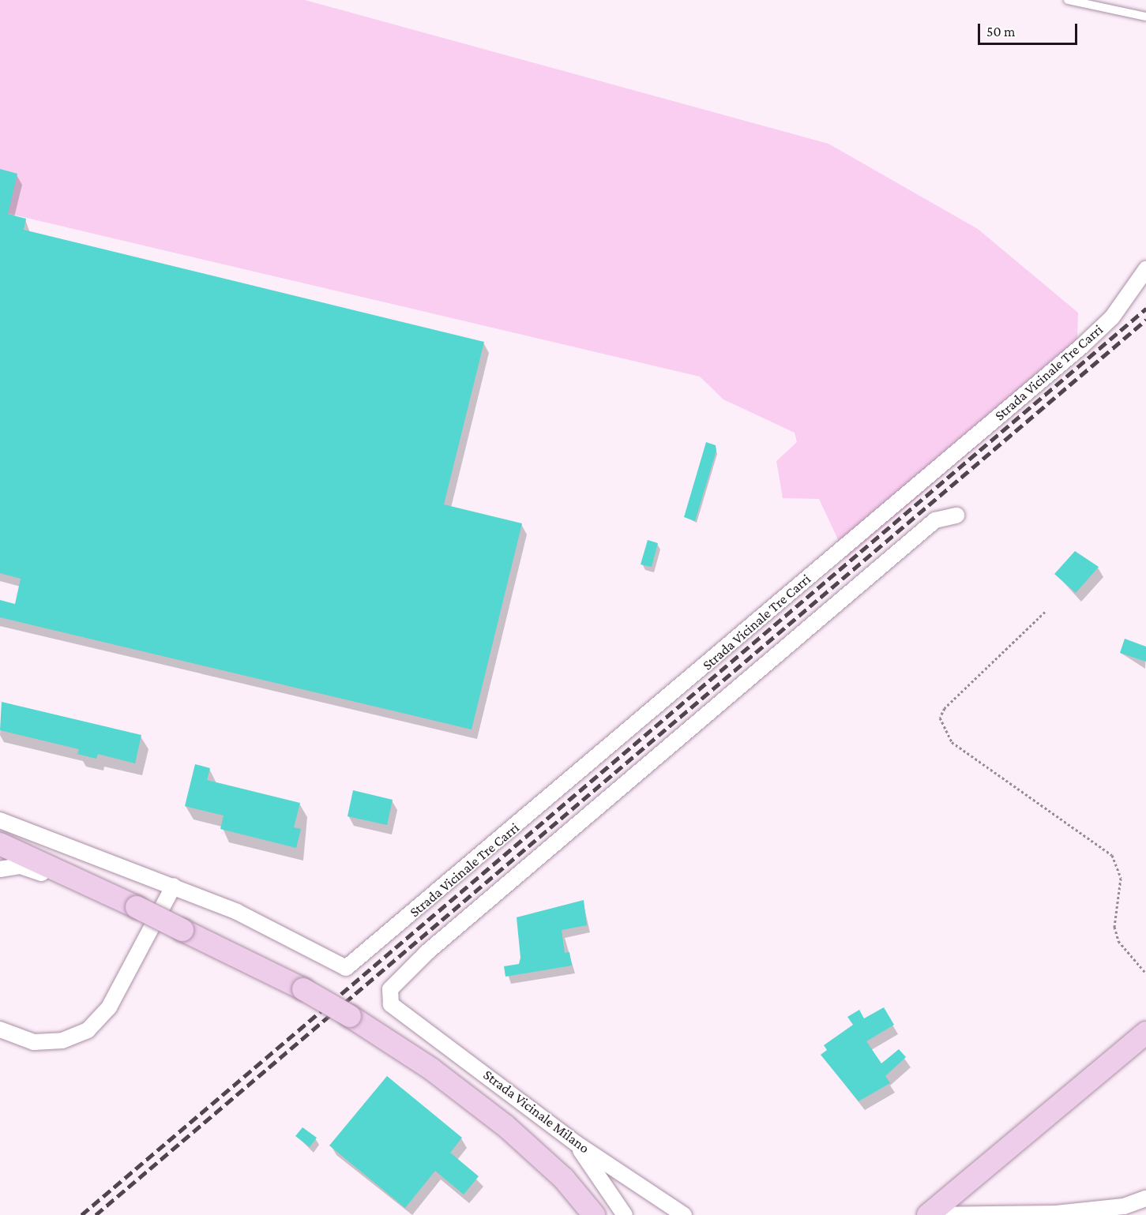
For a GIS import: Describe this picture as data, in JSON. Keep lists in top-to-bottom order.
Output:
{
  "streets": {
    "street": ["Strada Vicinale Tre Carri", "Strada Vicinale Milano"]
  },
  "scale_bar": "50 m"
}
